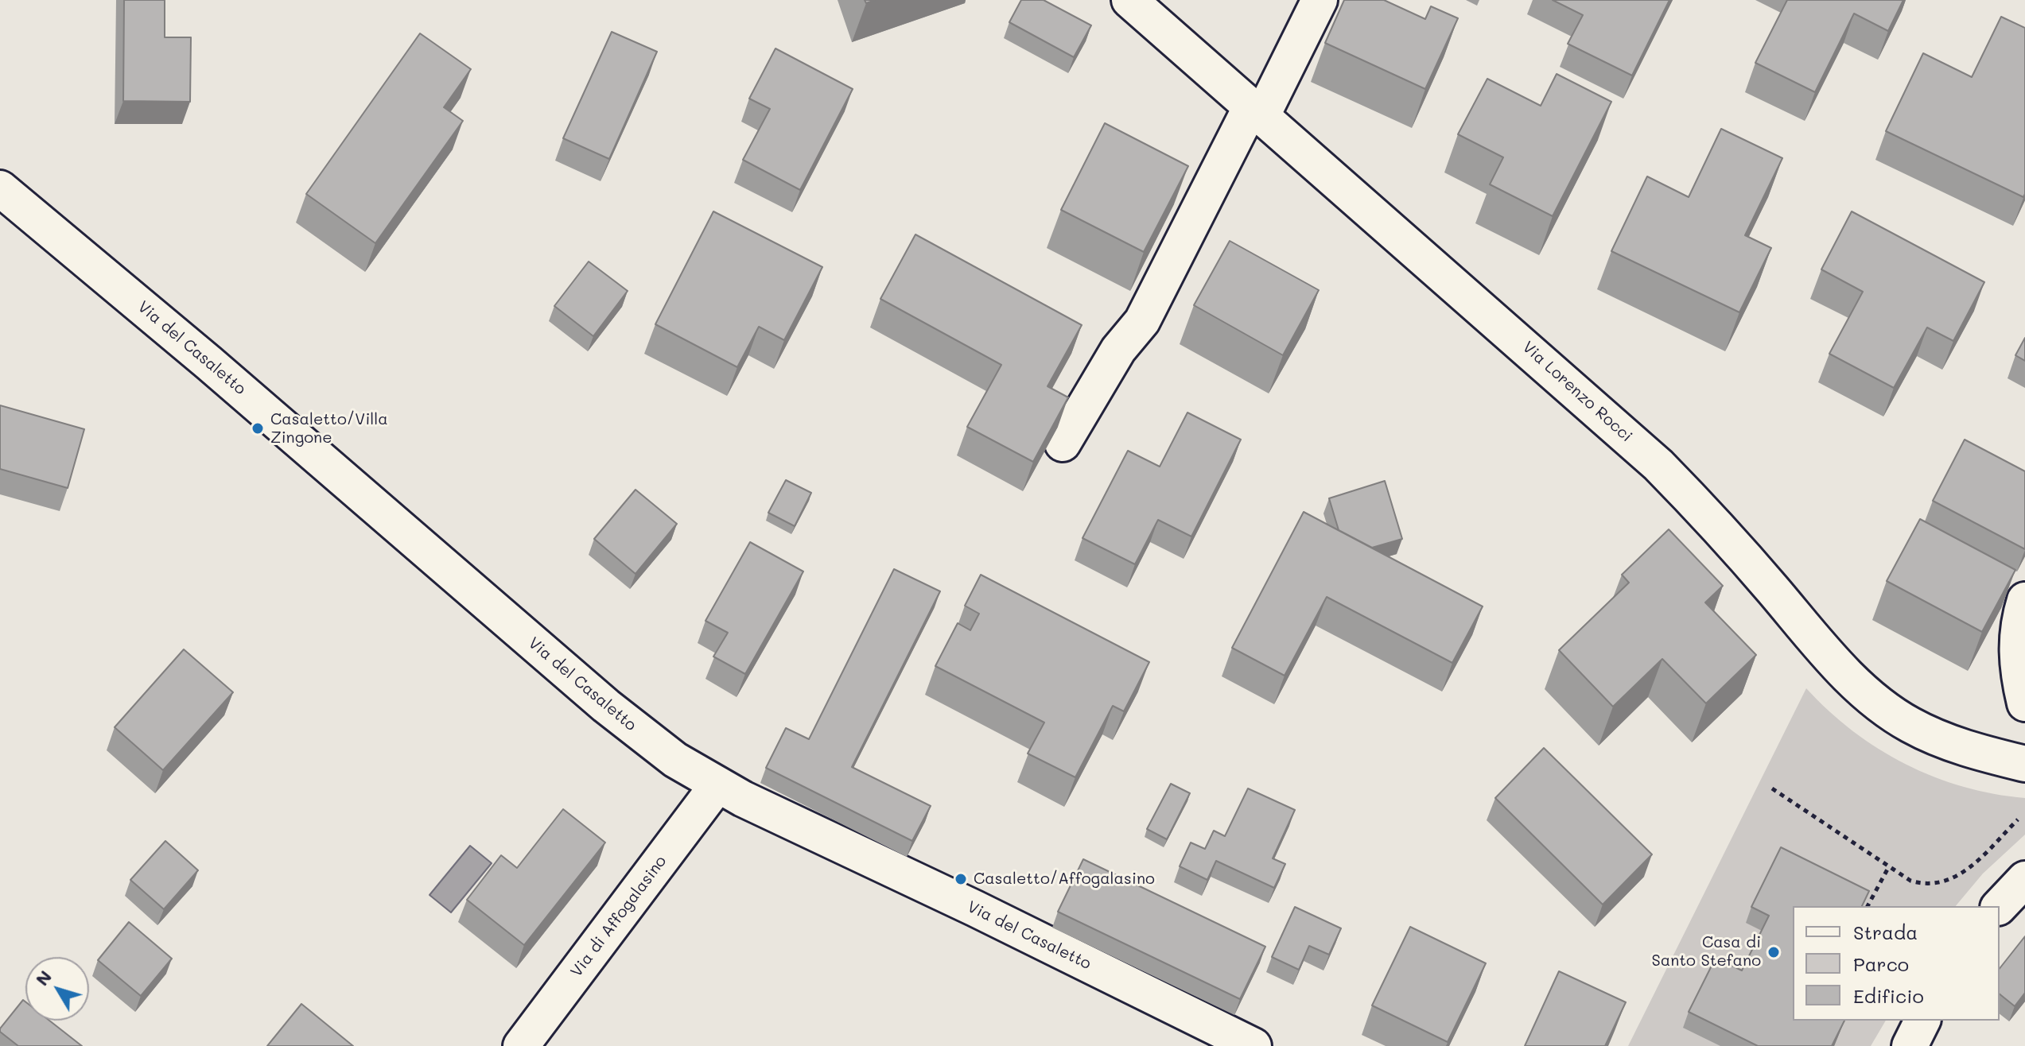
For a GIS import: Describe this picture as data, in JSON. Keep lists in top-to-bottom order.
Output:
{
  "streets": {
    "street": ["Via del Casaletto", "Via Lorenzo Rocci", "Via di Affogalasino"]
  },
  "crossings": [
    ["Via del Casaletto", "Via di Affogalasino"]
  ],
  "places": ["Casaletto/Villa Zingone", "Casaletto/Affogalasino", "Casa di Santo Stefano"],
  "legend": ["Strada", "Parco", "Edificio"],
  "north": "top left"
}
